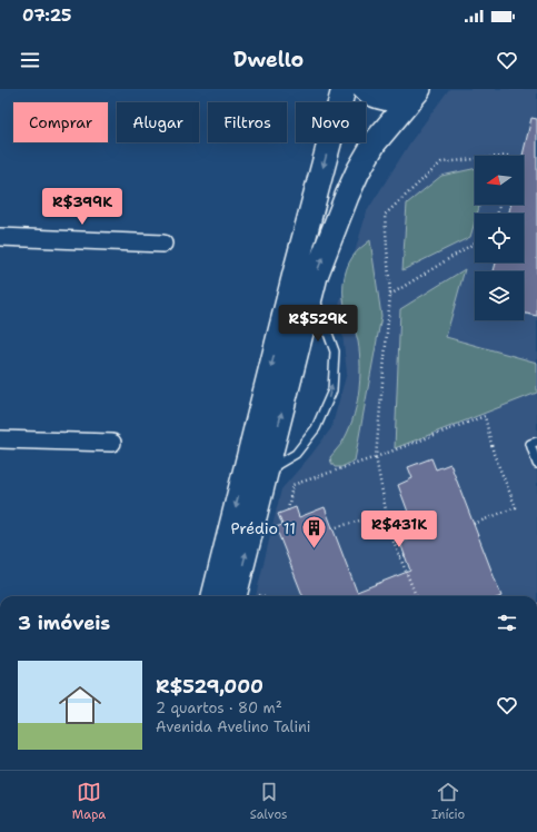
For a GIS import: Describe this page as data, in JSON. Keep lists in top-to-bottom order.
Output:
{
  "places": {
    "building": ["Prédio 11"]
  },
  "north": "left",
  "page": {
    "status": "07:25",
    "header": "Dwello",
    "chip": [
      "Comprar",
      "Alugar",
      "Filtros",
      "Novo"
    ],
    "price": ["R$399K", "R$529K", "R$431K"],
    "heading": "3 imóveis",
    "list": [
      {
        "name": "R$529,000",
        "note": "2 quartos · 80 m² · Avenida Avelino Talini"
      }
    ],
    "tabs": ["Mapa", "Salvos", "Início"]
  }
}
